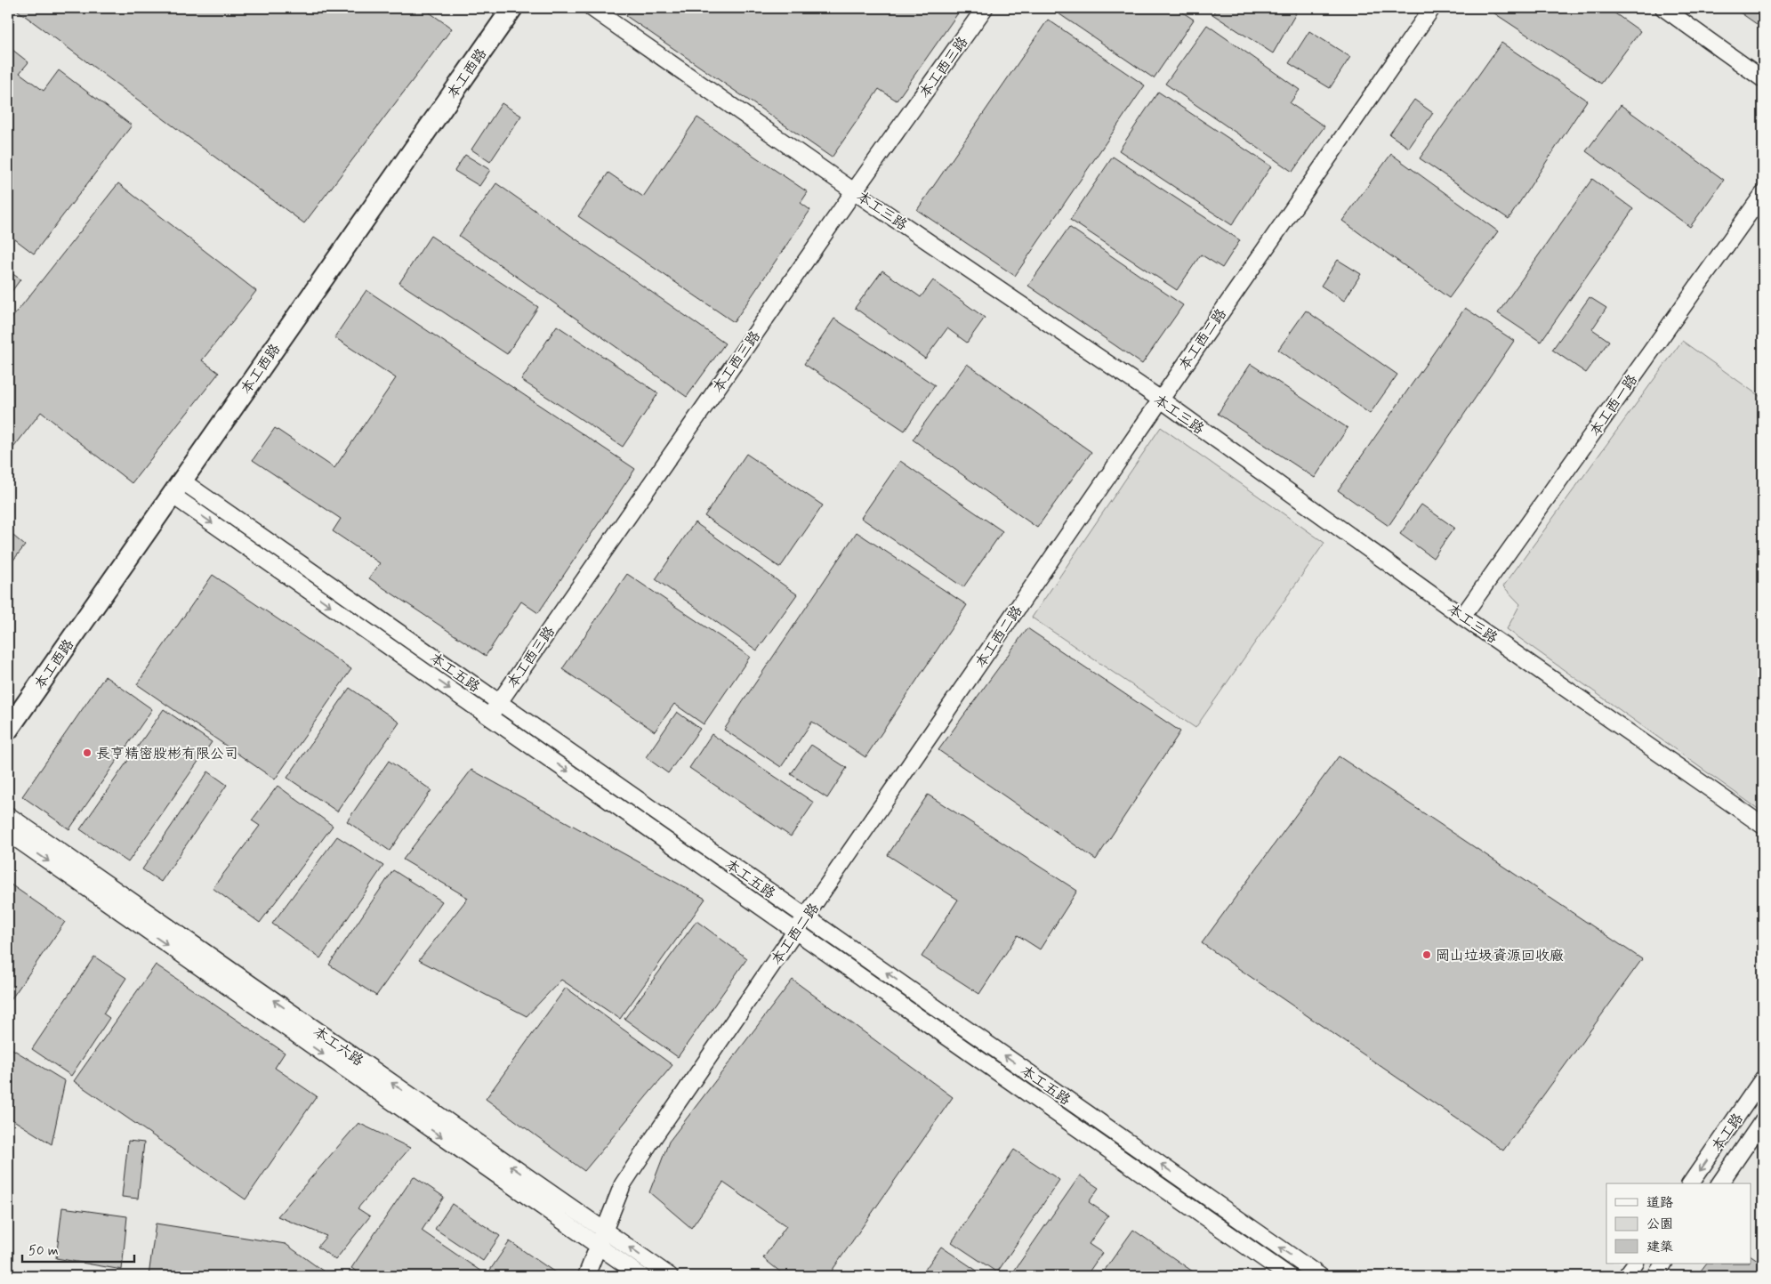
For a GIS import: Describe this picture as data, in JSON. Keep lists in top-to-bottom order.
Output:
{
  "streets": {
    "street": [
      "本工西三路",
      "本工西路",
      "本工三路",
      "本工西二路",
      "本工西一路",
      "本工五路",
      "本工六路",
      "本工路"
    ]
  },
  "crossings": [
    ["本工西三路", "本工三路"],
    ["本工西三路", "本工五路"],
    ["本工西路", "本工五路"],
    ["本工三路", "本工西二路"],
    ["本工三路", "本工西一路"],
    ["本工西二路", "本工五路"],
    ["本工西二路", "本工六路"]
  ],
  "places": ["長亨精密股彬有限公司", "岡山垃圾資源回收廠"],
  "legend": ["道路", "公園", "建築"],
  "scale_bar": "50 m"
}
